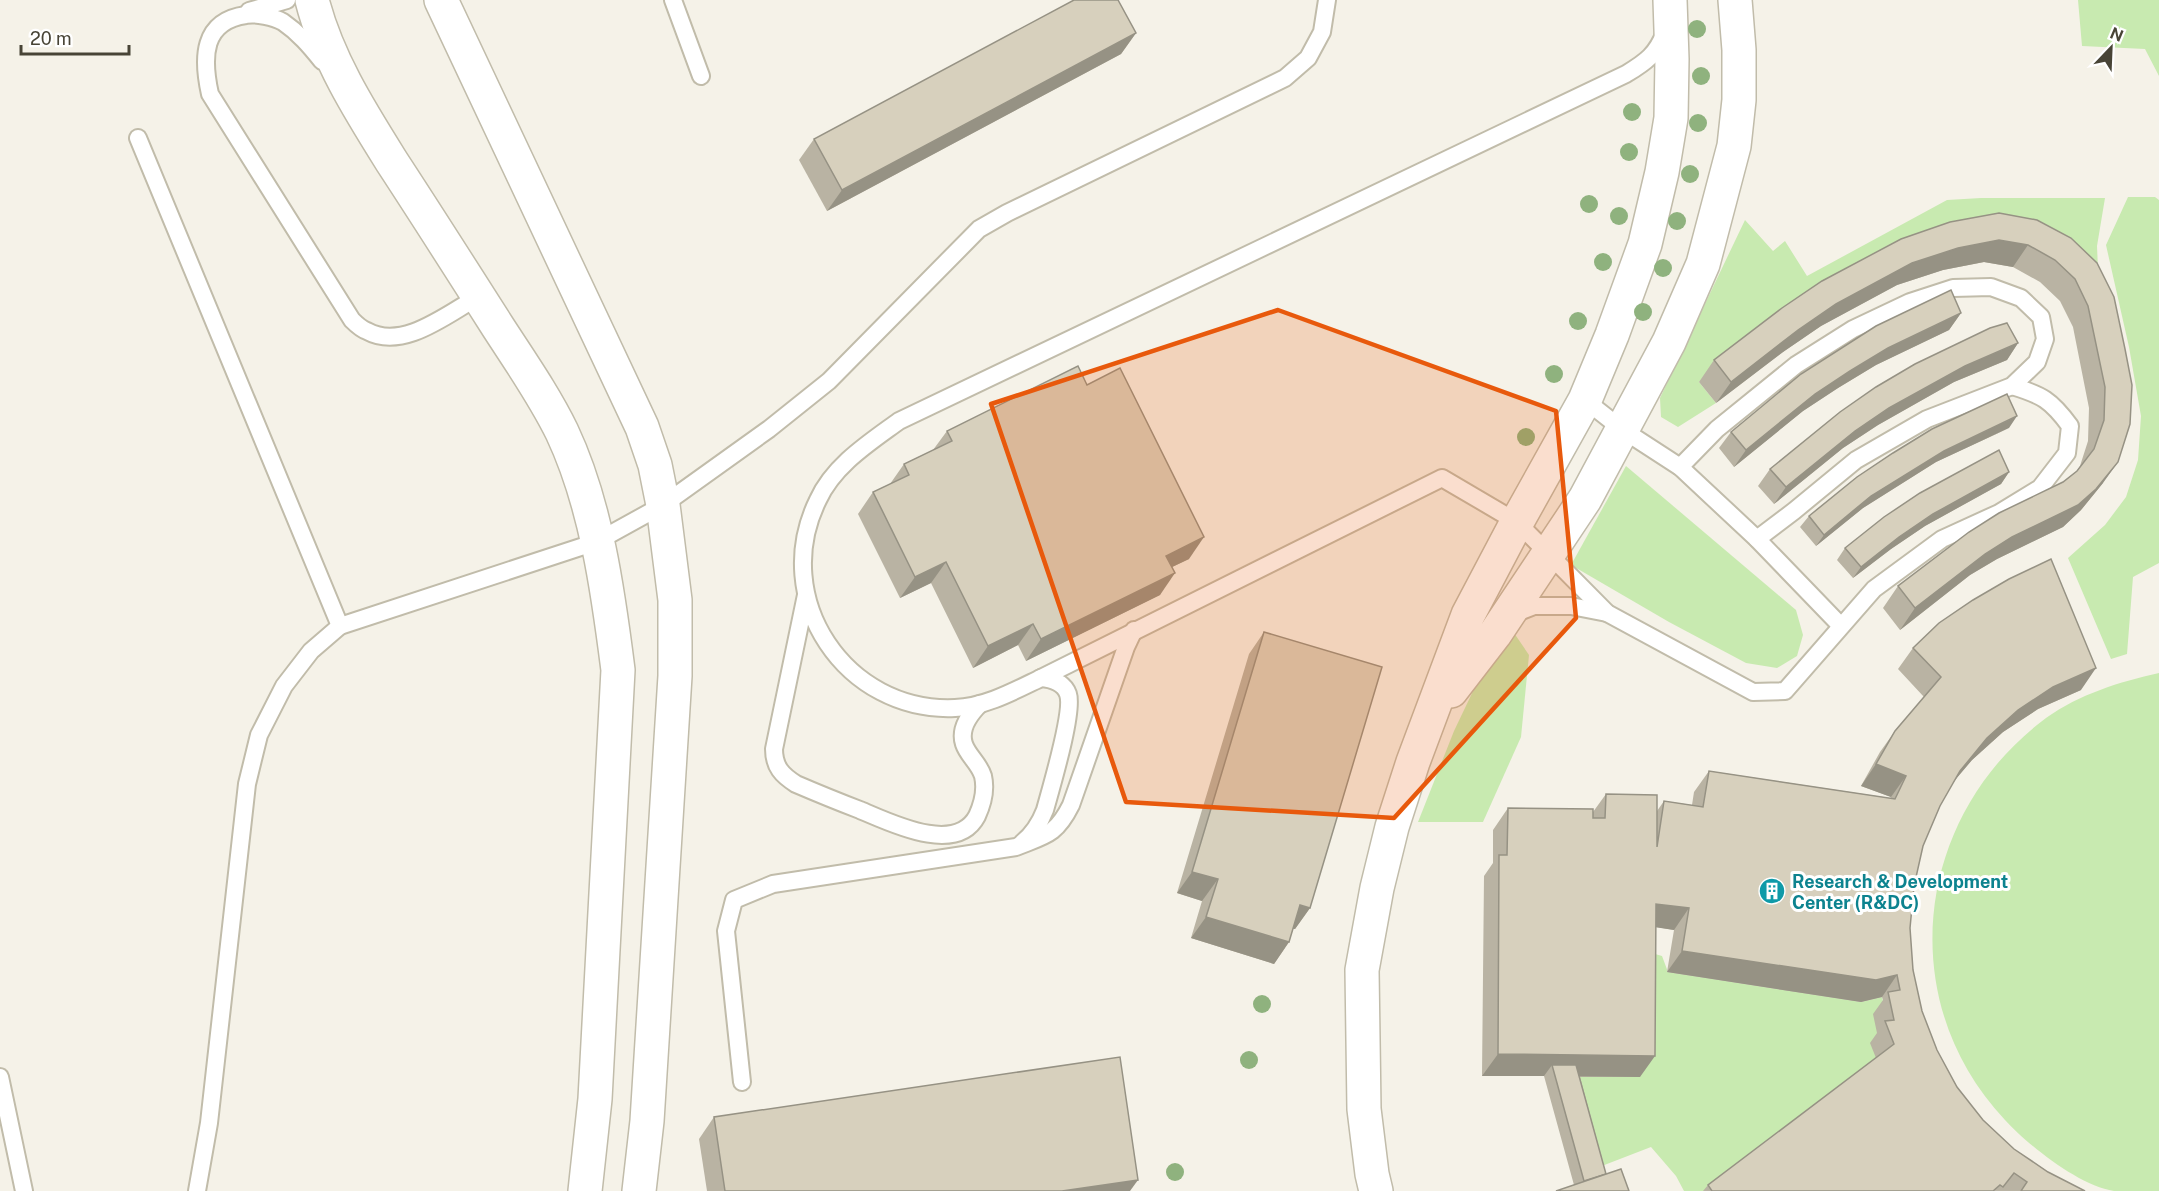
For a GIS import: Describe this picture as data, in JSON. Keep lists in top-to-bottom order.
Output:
{
  "places": {
    "building": ["Research & Development Center (R&DC)"]
  },
  "scale_bar": "20 m",
  "north": "top right"
}
